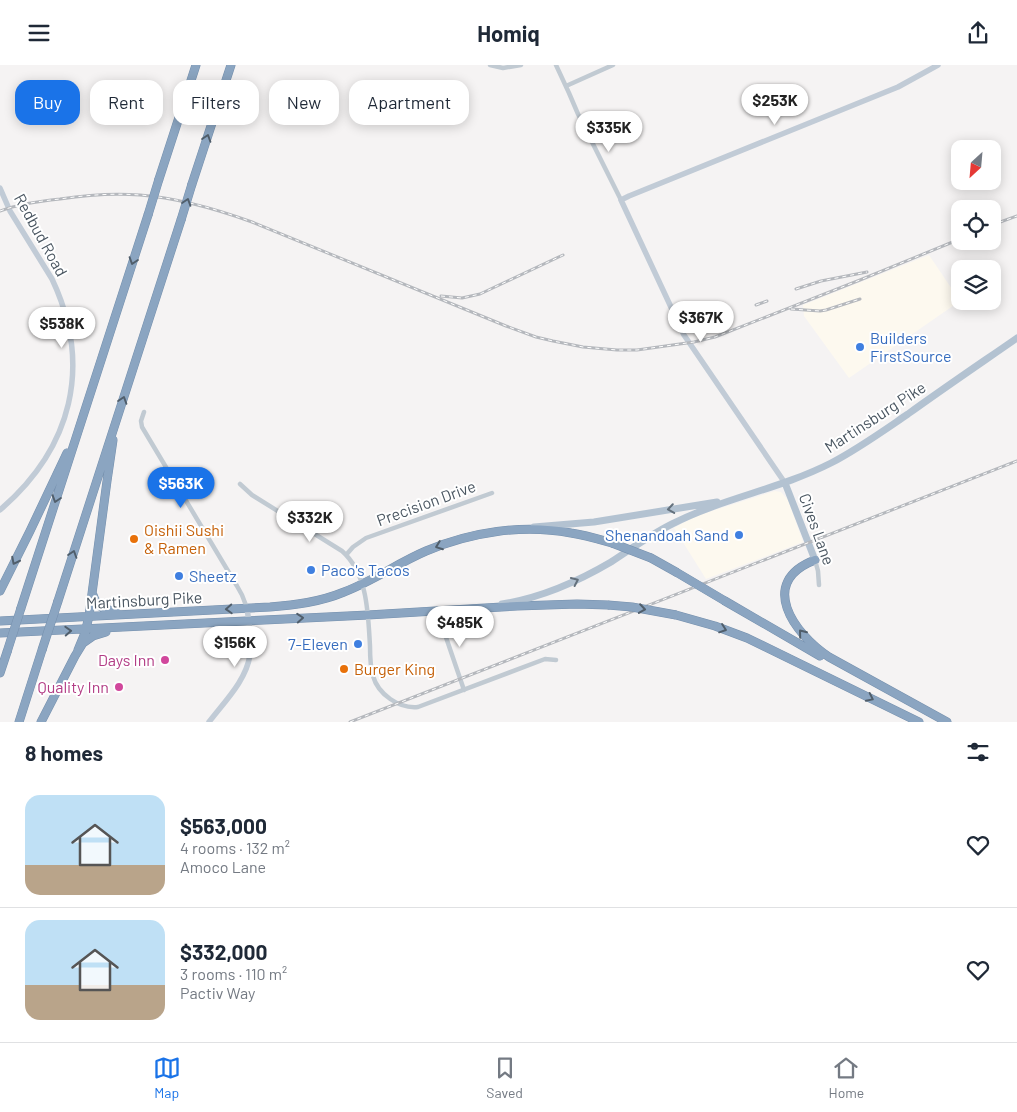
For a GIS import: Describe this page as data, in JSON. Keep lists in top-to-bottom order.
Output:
{
  "streets": {
    "highway": ["Martinsburg Pike"],
    "main road": ["Cives Lane"],
    "street": ["Redbud Road", "Precision Drive"]
  },
  "crossings": [
    ["Martinsburg Pike", "Cives Lane"]
  ],
  "places": [
    "Builders FirstSource",
    "Shenandoah Sand",
    "Oishii Sushi & Ramen",
    "Paco's Tacos",
    "Sheetz",
    "7-Eleven",
    "Days Inn",
    "Burger King",
    "Quality Inn"
  ],
  "north": "bottom left",
  "page": {
    "header": "Homiq",
    "chip": [
      "Buy",
      "Rent",
      "Filters",
      "New",
      "Apartment"
    ],
    "price": [
      "$253K",
      "$335K",
      "$367K",
      "$538K",
      "$563K",
      "$332K",
      "$485K",
      "$156K"
    ],
    "heading": "8 homes",
    "list": [
      {
        "name": "$563,000",
        "note": "4 rooms · 132 m² · Amoco Lane"
      },
      {
        "name": "$332,000",
        "note": "3 rooms · 110 m² · Pactiv Way"
      }
    ],
    "tabs": ["Map", "Saved", "Home"]
  }
}
